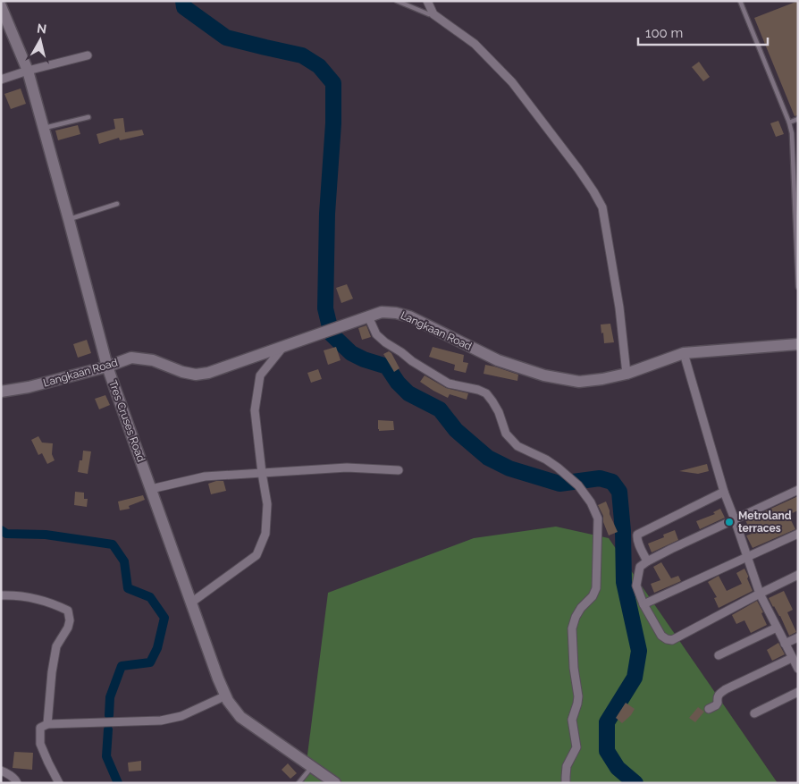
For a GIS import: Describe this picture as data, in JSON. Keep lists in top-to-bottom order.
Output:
{
  "streets": {
    "main road": ["Langkaan Road", "Tres Cruses Road"]
  },
  "crossings": [
    ["Langkaan Road", "Tres Cruses Road"]
  ],
  "places": ["Metroland terraces"],
  "scale_bar": "100 m",
  "north": "top"
}
